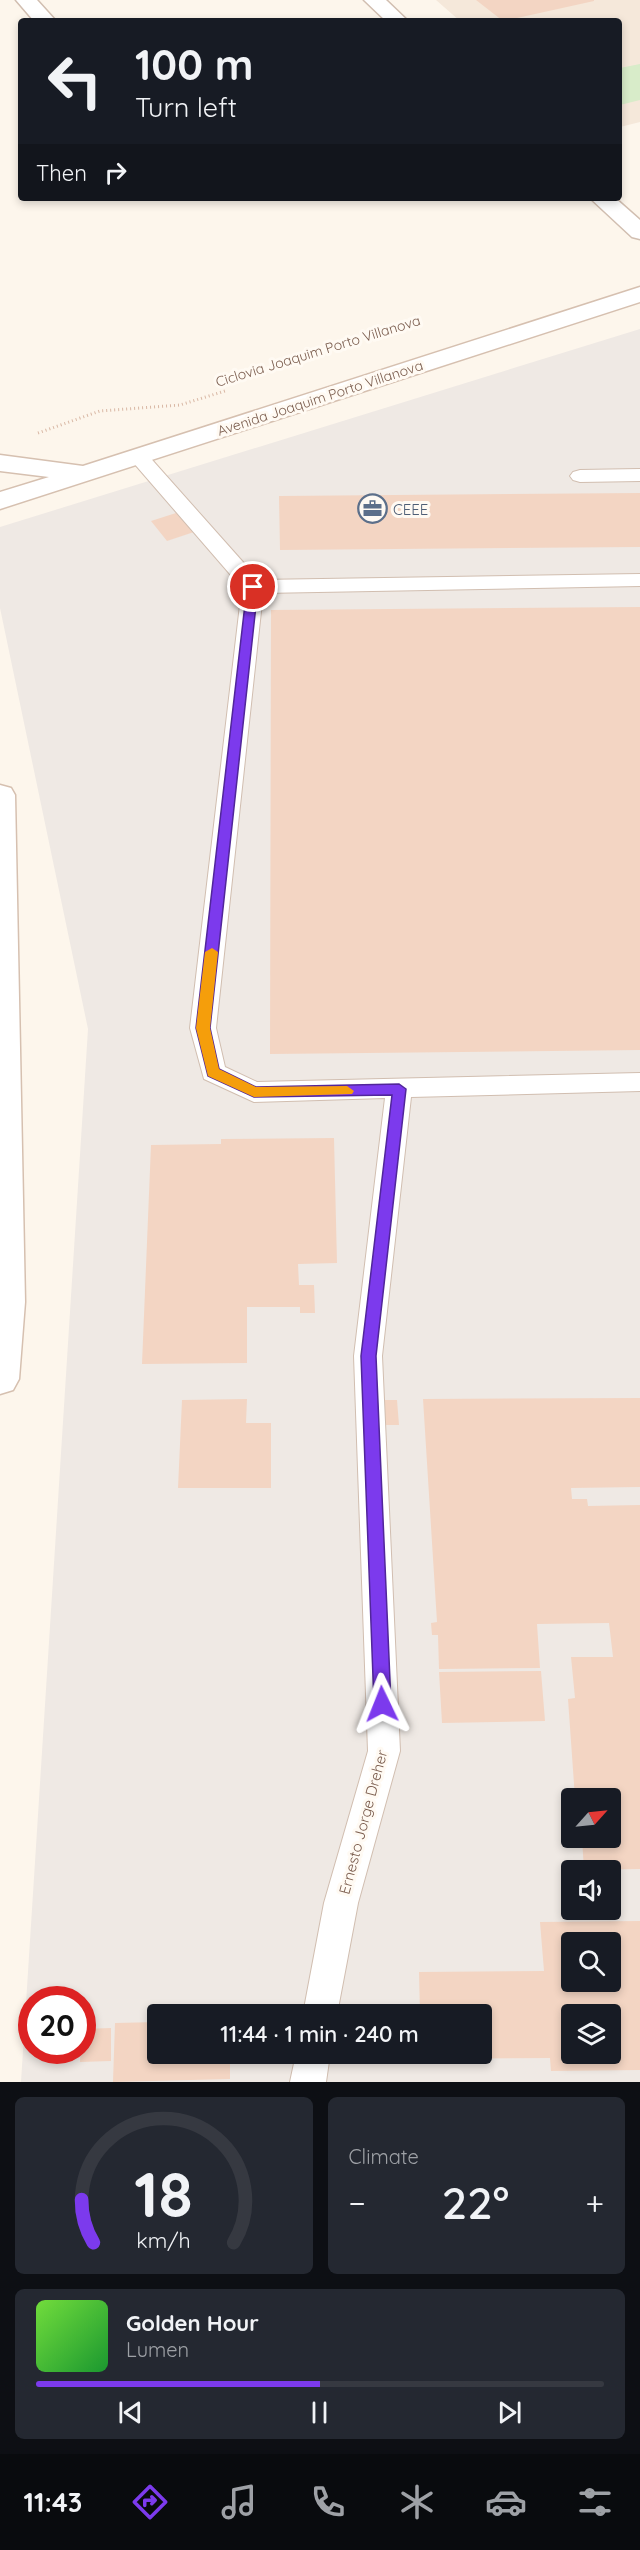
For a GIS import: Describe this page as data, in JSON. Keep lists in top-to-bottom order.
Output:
{
  "streets": {
    "street": ["Avenida Joaquim Porto Villanova"],
    "lane": ["Ernesto Jorge Dreher"],
    "path": ["Ciclovia Joaquim Porto Villanova"]
  },
  "places": {
    "office": ["CEEE"]
  },
  "north": "top right",
  "page": {
    "turn": ["100 m", "Turn left"],
    "then": "Then",
    "limit": "20",
    "trip": "11:44 · 1 min · 240 m",
    "tile": "Climate",
    "heat": ["−", "22°", "+"],
    "song": ["Golden Hour", "Lumen"],
    "tabs": "11:43",
    "gauge": ["18", "km/h"]
  }
}
